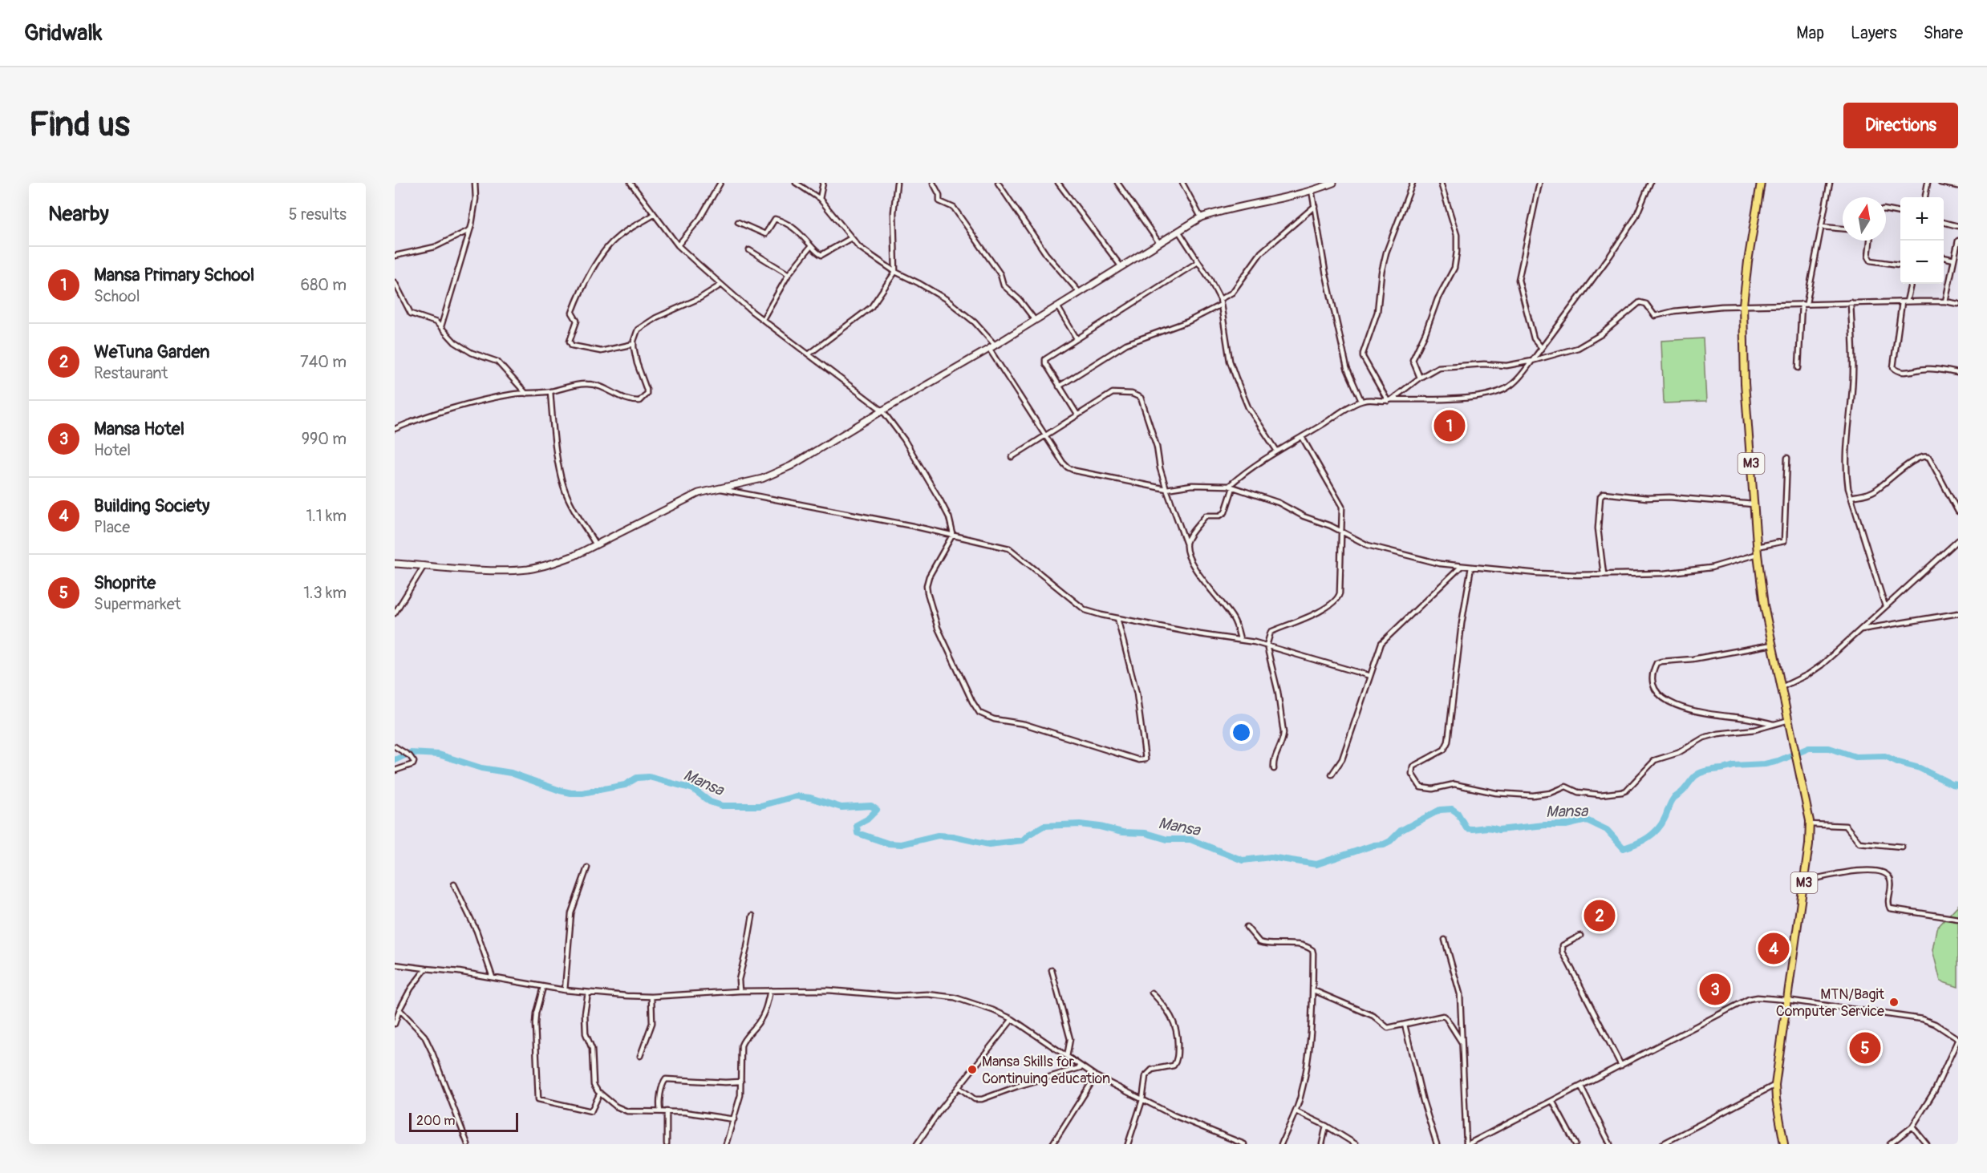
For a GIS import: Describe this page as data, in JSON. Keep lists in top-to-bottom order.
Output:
{
  "streets": {
    "main road": ["M3"]
  },
  "water": ["Mansa"],
  "places": ["MTN/Bagit Computer Service", "Mansa Skills for Continuing education"],
  "scale_bar": "200 m",
  "north": "top",
  "page": {
    "header": "Gridwalk",
    "nav": ["Map", "Layers", "Share"],
    "buttons": "Directions",
    "title": "Find us",
    "heading": ["Nearby", "5 results"],
    "map_buttons": ["+", "−"],
    "list": [
      {
        "mark": "1",
        "name": "Mansa Primary School",
        "note": "School",
        "value": "680 m"
      },
      {
        "mark": "2",
        "name": "WeTuna Garden",
        "note": "Restaurant",
        "value": "740 m"
      },
      {
        "mark": "3",
        "name": "Mansa Hotel",
        "note": "Hotel",
        "value": "990 m"
      },
      {
        "mark": "4",
        "name": "Building Society",
        "note": "Place",
        "value": "1.1 km"
      },
      {
        "mark": "5",
        "name": "Shoprite",
        "note": "Supermarket",
        "value": "1.3 km"
      }
    ],
    "pins": [
      "1",
      "2",
      "4",
      "3",
      "5"
    ],
    "scale": "200 m"
  }
}
